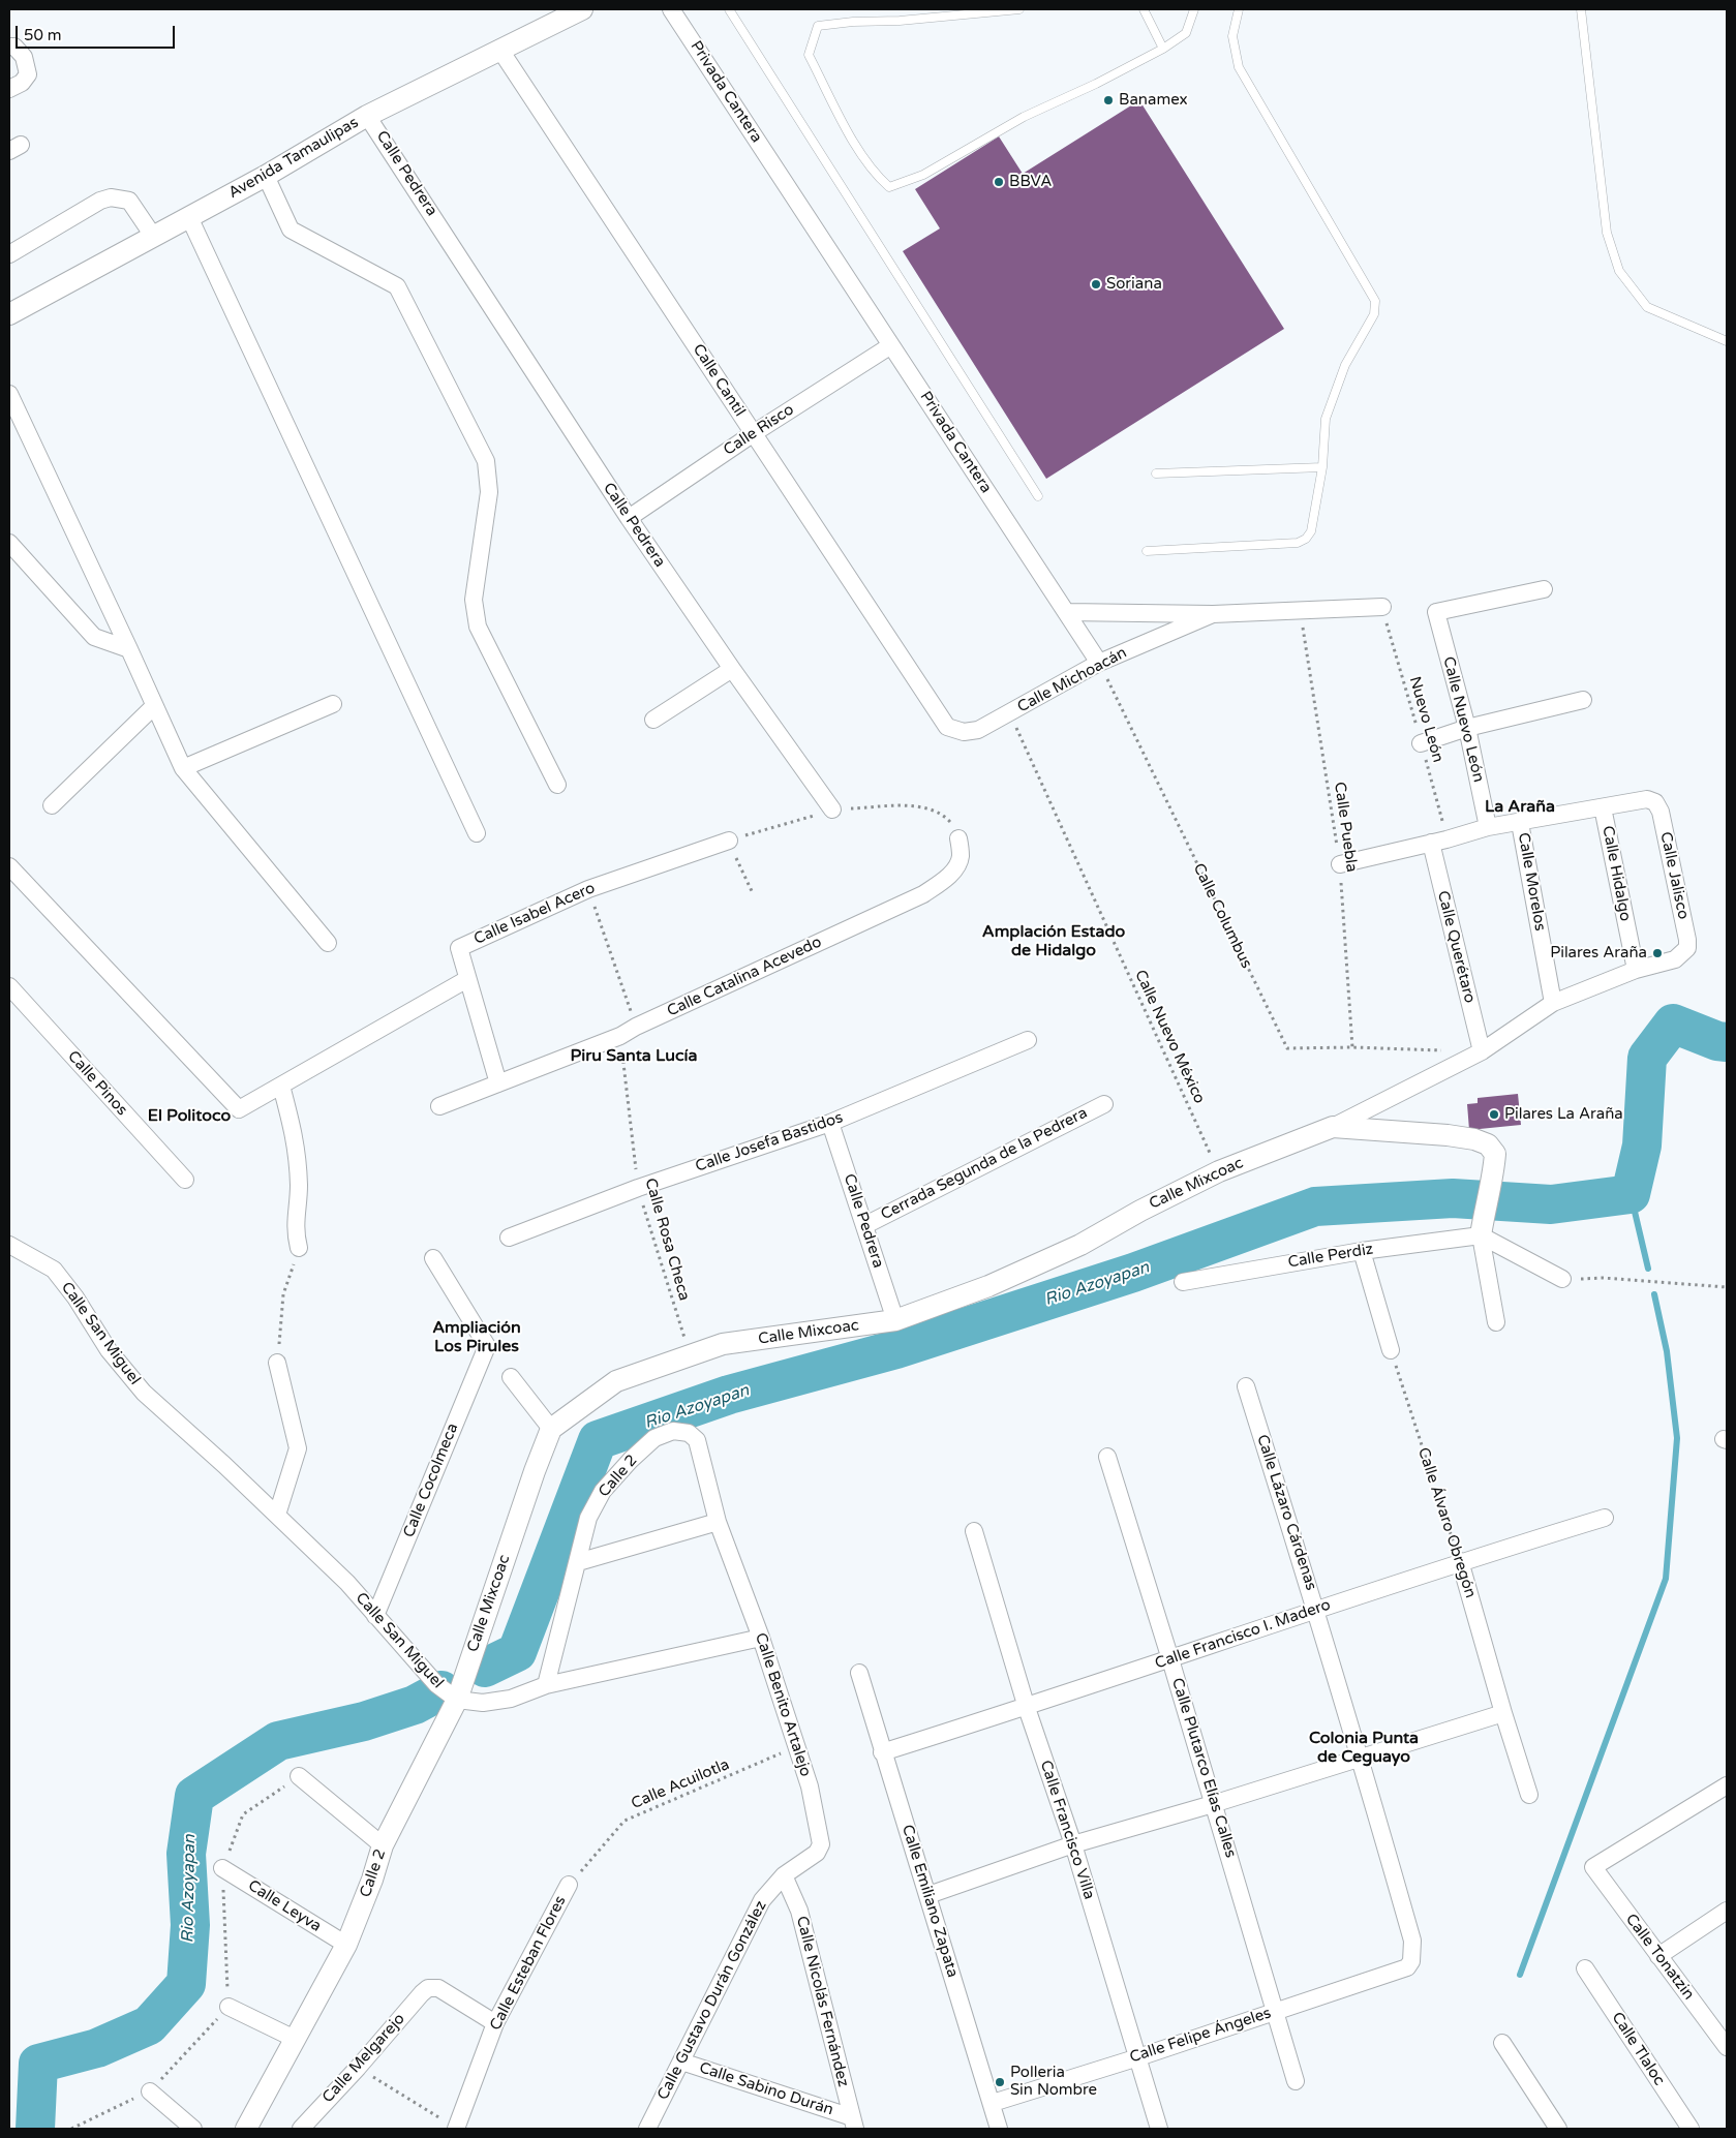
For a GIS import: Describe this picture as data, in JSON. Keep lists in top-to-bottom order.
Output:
{
  "streets": {
    "street": [
      "Privada Cantera",
      "Avenida Tamaulipas",
      "Calle Pedrera",
      "Calle Cantil",
      "Calle Risco",
      "Calle Michoacán",
      "Calle Nuevo León",
      "Calle Hidalgo",
      "Calle Jalisco",
      "Calle Morelos",
      "Calle Isabel Acero",
      "Calle Querétaro",
      "Calle Catalina Acevedo",
      "Calle Pinos",
      "Calle Josefa Bastidos",
      "Cerrada Segunda de la Pedrera",
      "Calle Mixcoac",
      "Calle Perdiz",
      "Calle San Miguel",
      "Calle 2",
      "Calle Cocolmeca",
      "Calle Lázaro Cárdenas",
      "Calle Álvaro Obregón",
      "Calle Francisco I. Madero",
      "Calle Benito Artalejo",
      "Calle Plutarco Elías Calles",
      "Calle Francisco Villa",
      "Calle Emiliano Zapata",
      "Calle Leyva",
      "Calle Tonatzin",
      "Calle Esteban Flores",
      "Calle Gustavo Durán González",
      "Calle Nicolás Fernández",
      "Calle Felipe Ángeles",
      "Calle Tlaloc",
      "Calle Melgarejo",
      "Calle Sabino Durán"
    ],
    "path": [
      "Nuevo León",
      "Calle Puebla",
      "Calle Columbus",
      "Calle Nuevo México",
      "Calle Rosa Checa",
      "Calle Acuilotla"
    ]
  },
  "crossings": [
    ["Privada Cantera", "Calle Risco"],
    ["Avenida Tamaulipas", "Calle Pedrera"],
    ["Avenida Tamaulipas", "Calle Cantil"],
    ["Calle Pedrera", "Calle Risco"],
    ["Calle Pedrera", "Calle Josefa Bastidos"],
    ["Calle Pedrera", "Cerrada Segunda de la Pedrera"],
    ["Calle Pedrera", "Calle Mixcoac"],
    ["Calle Cantil", "Calle Risco"],
    ["Calle Cantil", "Calle Michoacán"],
    ["Calle Michoacán", "Calle Columbus"],
    ["Calle Michoacán", "Calle Nuevo México"],
    ["Nuevo León", "Calle Querétaro"],
    ["Calle Puebla", "Calle Columbus"],
    ["Calle Hidalgo", "Calle Jalisco"],
    ["Calle Catalina Acevedo", "Calle Rosa Checa"],
    ["Calle Nuevo México", "Calle Mixcoac"],
    ["Calle Josefa Bastidos", "Calle Rosa Checa"],
    ["Calle Mixcoac", "Calle Rosa Checa"],
    ["Calle Mixcoac", "Calle San Miguel"],
    ["Calle Mixcoac", "Calle 2"],
    ["Calle San Miguel", "Calle 2"],
    ["Calle San Miguel", "Calle Cocolmeca"],
    ["Calle 2", "Calle Benito Artalejo"],
    ["Calle 2", "Calle Leyva"],
    ["Calle Lázaro Cárdenas", "Calle Francisco I. Madero"],
    ["Calle Lázaro Cárdenas", "Calle Felipe Ángeles"],
    ["Calle Álvaro Obregón", "Calle Francisco I. Madero"],
    ["Calle Francisco I. Madero", "Calle Plutarco Elías Calles"],
    ["Calle Francisco I. Madero", "Calle Francisco Villa"],
    ["Calle Francisco I. Madero", "Calle Emiliano Zapata"],
    ["Calle Benito Artalejo", "Calle Acuilotla"],
    ["Calle Benito Artalejo", "Calle Gustavo Durán González"],
    ["Calle Benito Artalejo", "Calle Nicolás Fernández"],
    ["Calle Plutarco Elías Calles", "Calle Felipe Ángeles"],
    ["Calle Acuilotla", "Calle Esteban Flores"],
    ["Calle Francisco Villa", "Calle Felipe Ángeles"],
    ["Calle Emiliano Zapata", "Calle Felipe Ángeles"],
    ["Calle Esteban Flores", "Calle Melgarejo"],
    ["Calle Gustavo Durán González", "Calle Nicolás Fernández"],
    ["Calle Gustavo Durán González", "Calle Sabino Durán"],
    ["Calle Nicolás Fernández", "Calle Sabino Durán"]
  ],
  "districts": [
    "La Araña",
    "Amplación Estado de Hidalgo",
    "Piru Santa Lucía",
    "El Politoco",
    "Ampliación Los Pirules",
    "Colonia Punta de Ceguayo"
  ],
  "water": ["Rio Azoyapan"],
  "places": [
    "Banamex",
    "BBVA",
    "Soriana",
    "Pilares Araña",
    "Pilares La Araña",
    "Polleria Sin Nombre"
  ],
  "scale_bar": "50 m"
}
